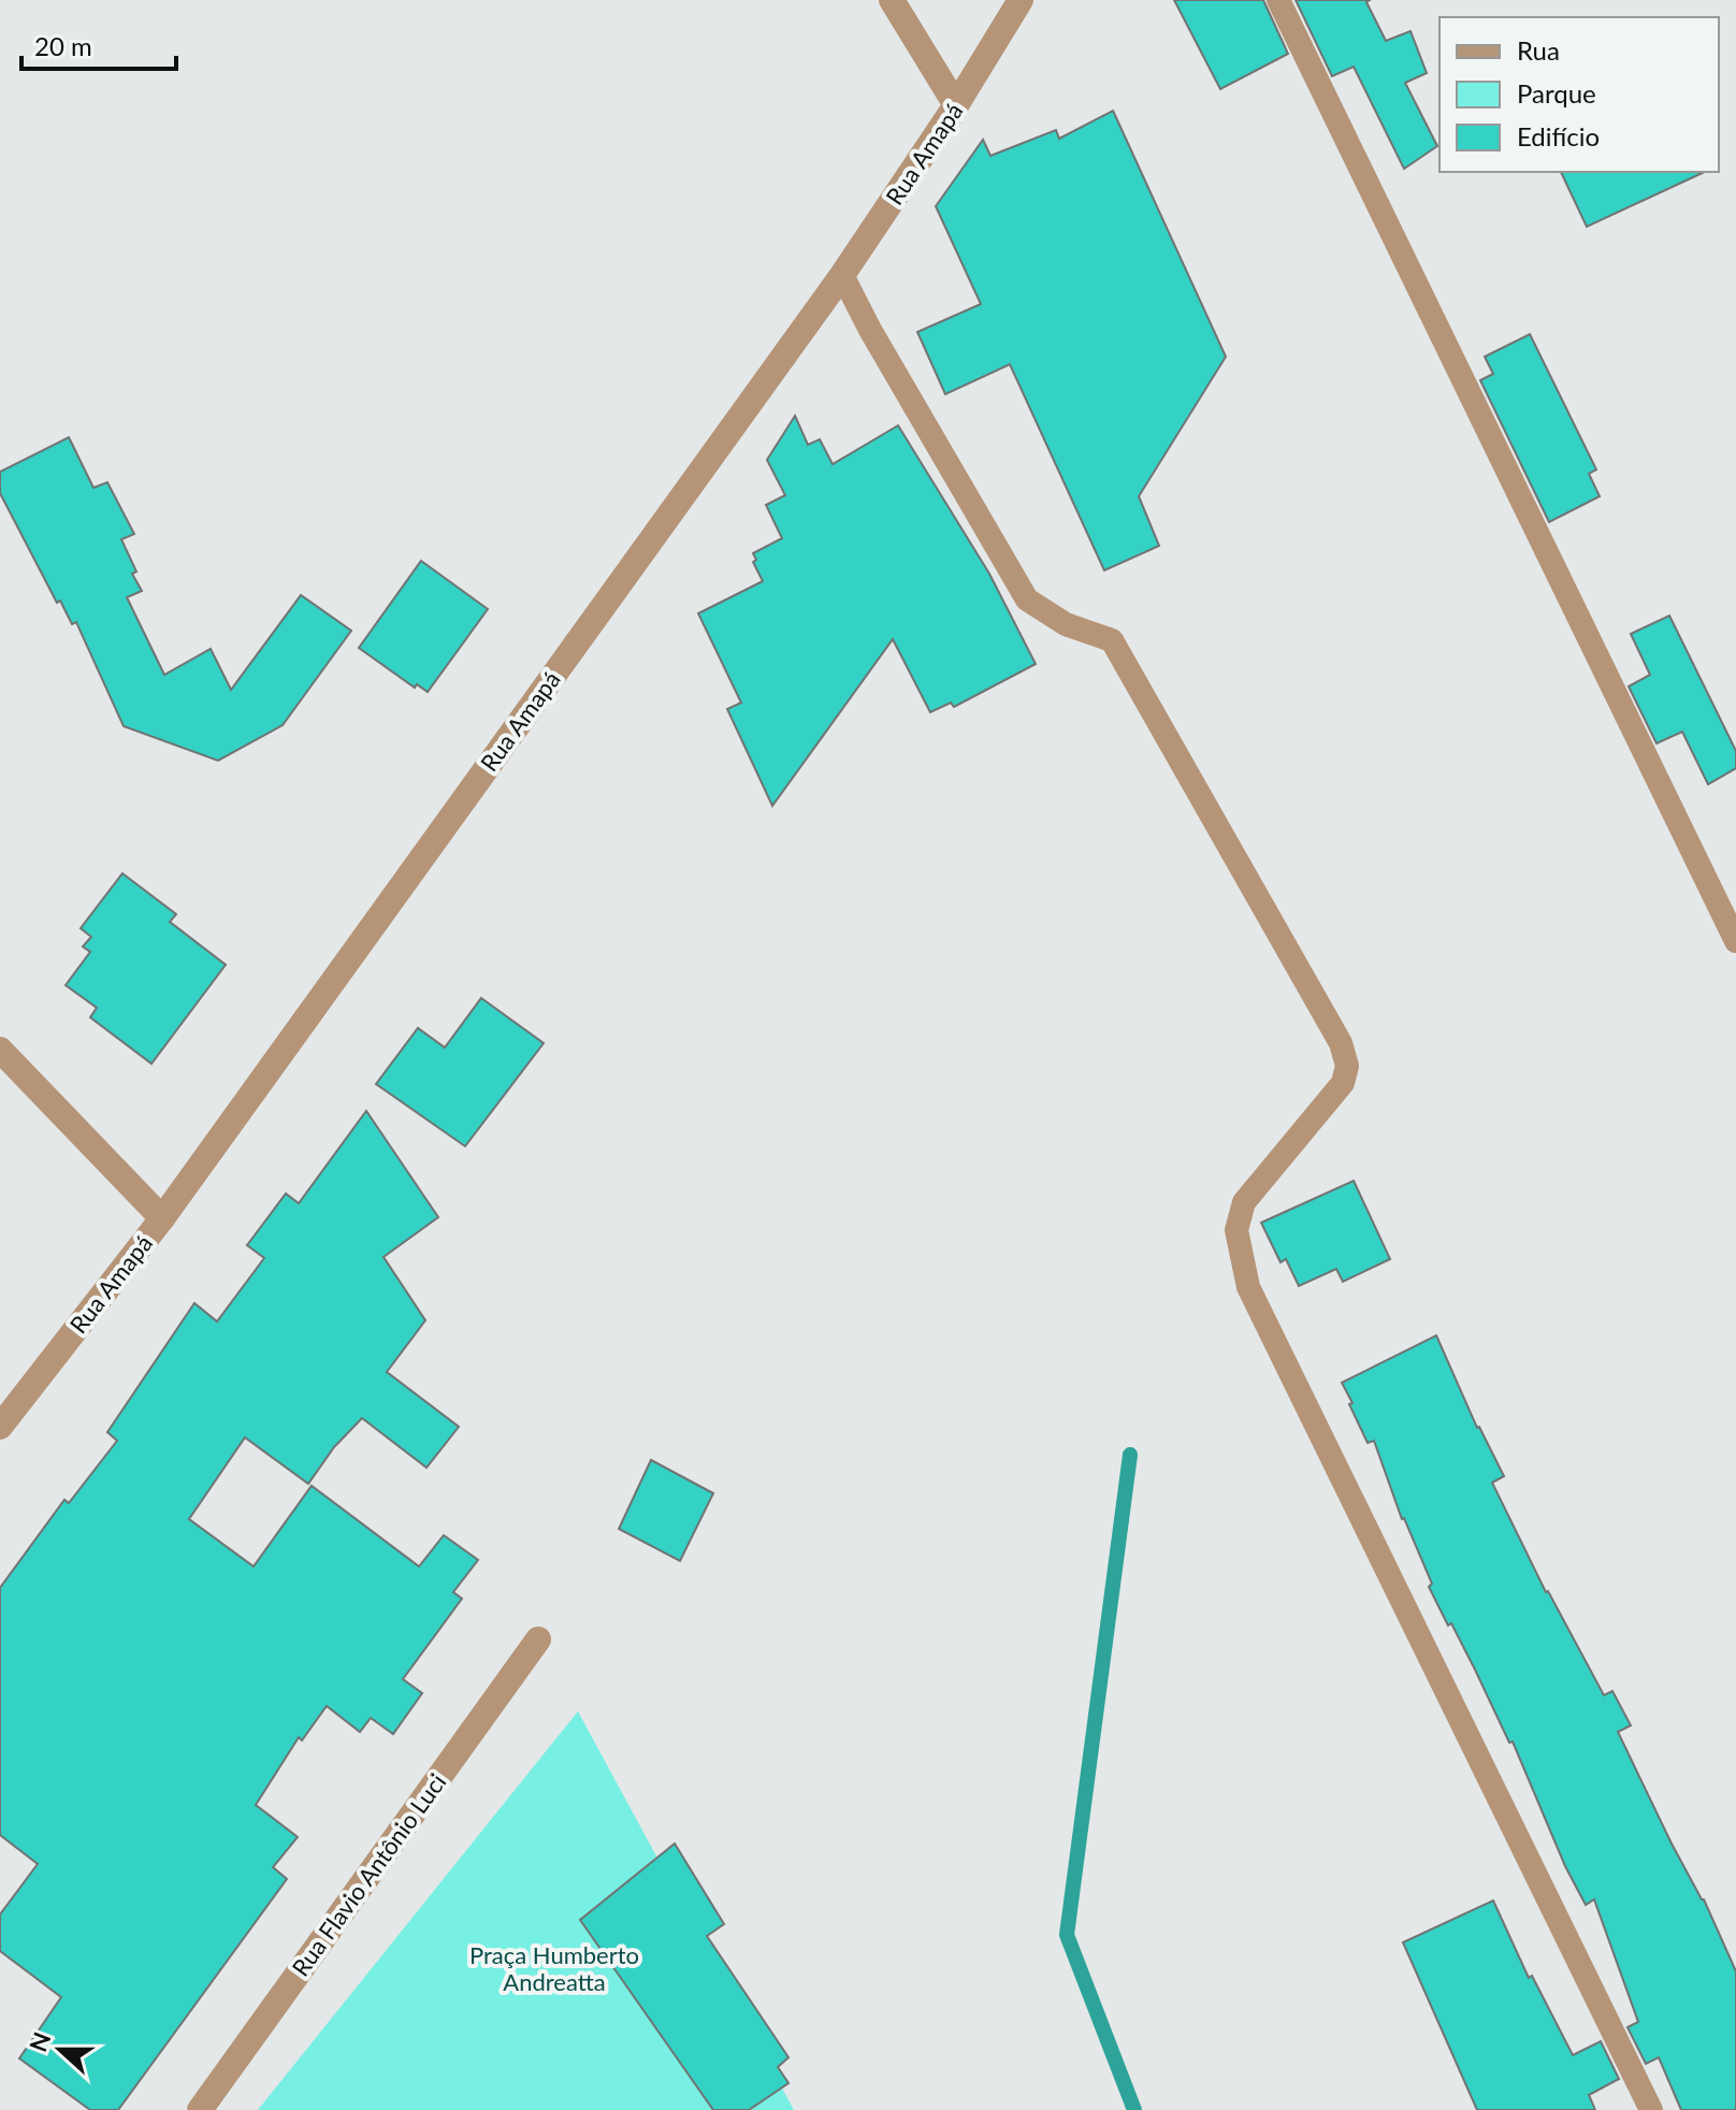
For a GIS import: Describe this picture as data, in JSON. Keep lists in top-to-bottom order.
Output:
{
  "streets": {
    "street": ["Rua Amapá", "Rua Flavio Antônio Luci"]
  },
  "parks": ["Praça Humberto Andreatta"],
  "legend": ["Rua", "Parque", "Edifício"],
  "scale_bar": "20 m",
  "north": "left"
}
